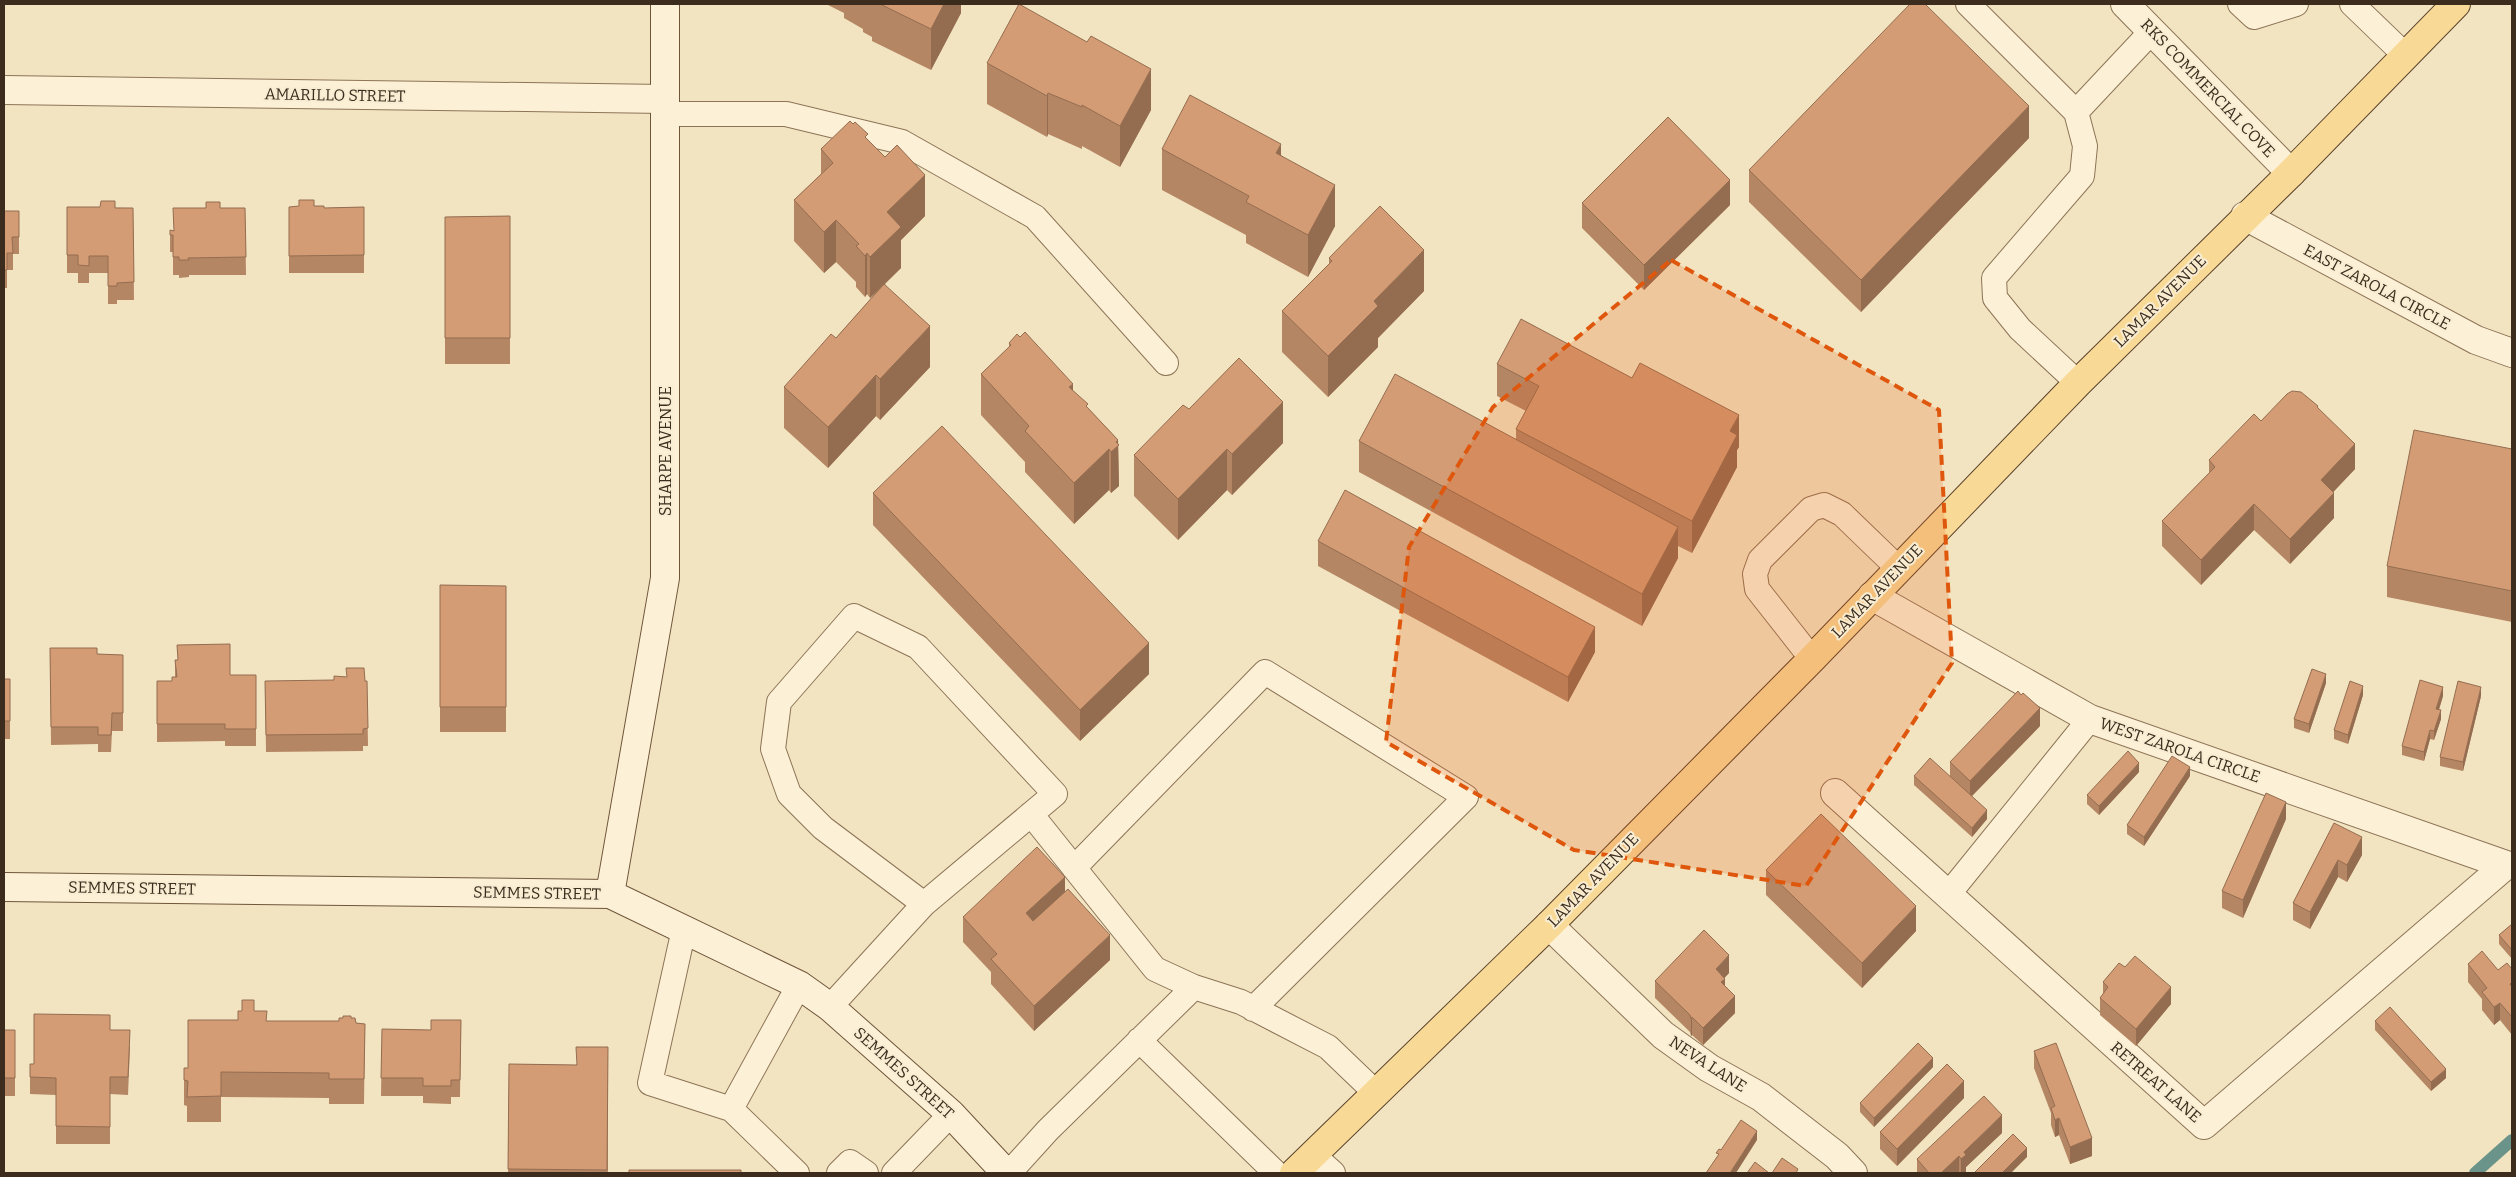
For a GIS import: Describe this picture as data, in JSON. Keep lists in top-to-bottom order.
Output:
{
  "streets": {
    "main road": ["LAMAR AVENUE"],
    "street": [
      "RKS COMMERCIAL COVE",
      "AMARILLO STREET",
      "EAST ZAROLA CIRCLE",
      "SHARPE AVENUE",
      "WEST ZAROLA CIRCLE",
      "SEMMES STREET",
      "NEVA LANE",
      "RETREAT LANE"
    ]
  },
  "crossings": [
    ["RKS COMMERCIAL COVE", "LAMAR AVENUE"],
    ["AMARILLO STREET", "SHARPE AVENUE"],
    ["EAST ZAROLA CIRCLE", "LAMAR AVENUE"],
    ["LAMAR AVENUE", "WEST ZAROLA CIRCLE"],
    ["LAMAR AVENUE", "NEVA LANE"],
    ["SHARPE AVENUE", "SEMMES STREET"],
    ["WEST ZAROLA CIRCLE", "RETREAT LANE"]
  ]
}
